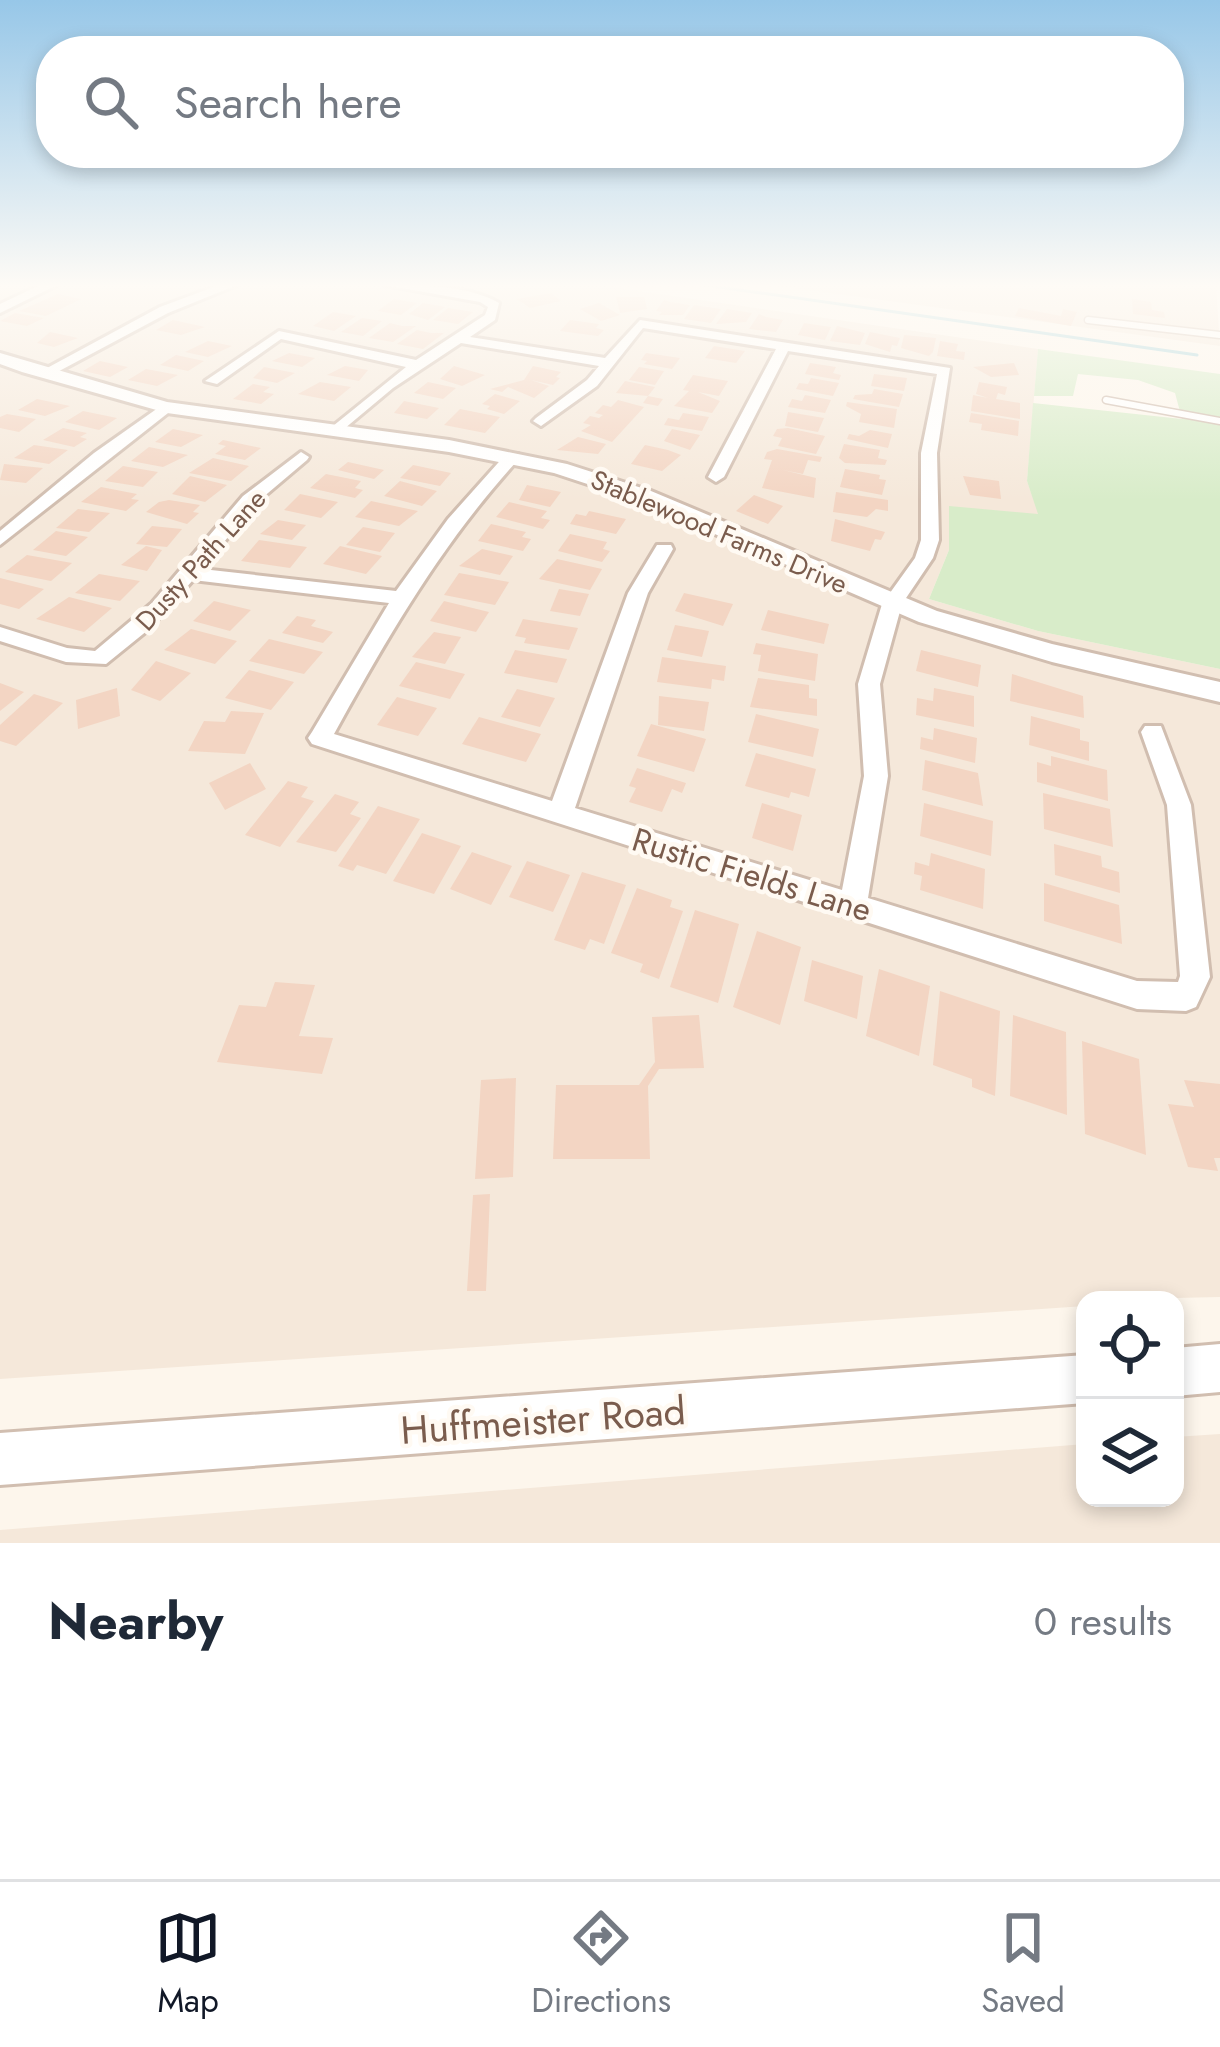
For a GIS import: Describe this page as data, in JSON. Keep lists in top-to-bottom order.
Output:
{
  "streets": {
    "street": [
      "Stablewood Farms Drive",
      "Dusty Path Lane",
      "Rustic Fields Lane",
      "Huffmeister Road"
    ]
  },
  "page": {
    "search": "Search here",
    "heading": ["Nearby", "0 results"],
    "nav": ["Map", "Directions", "Saved"]
  }
}
